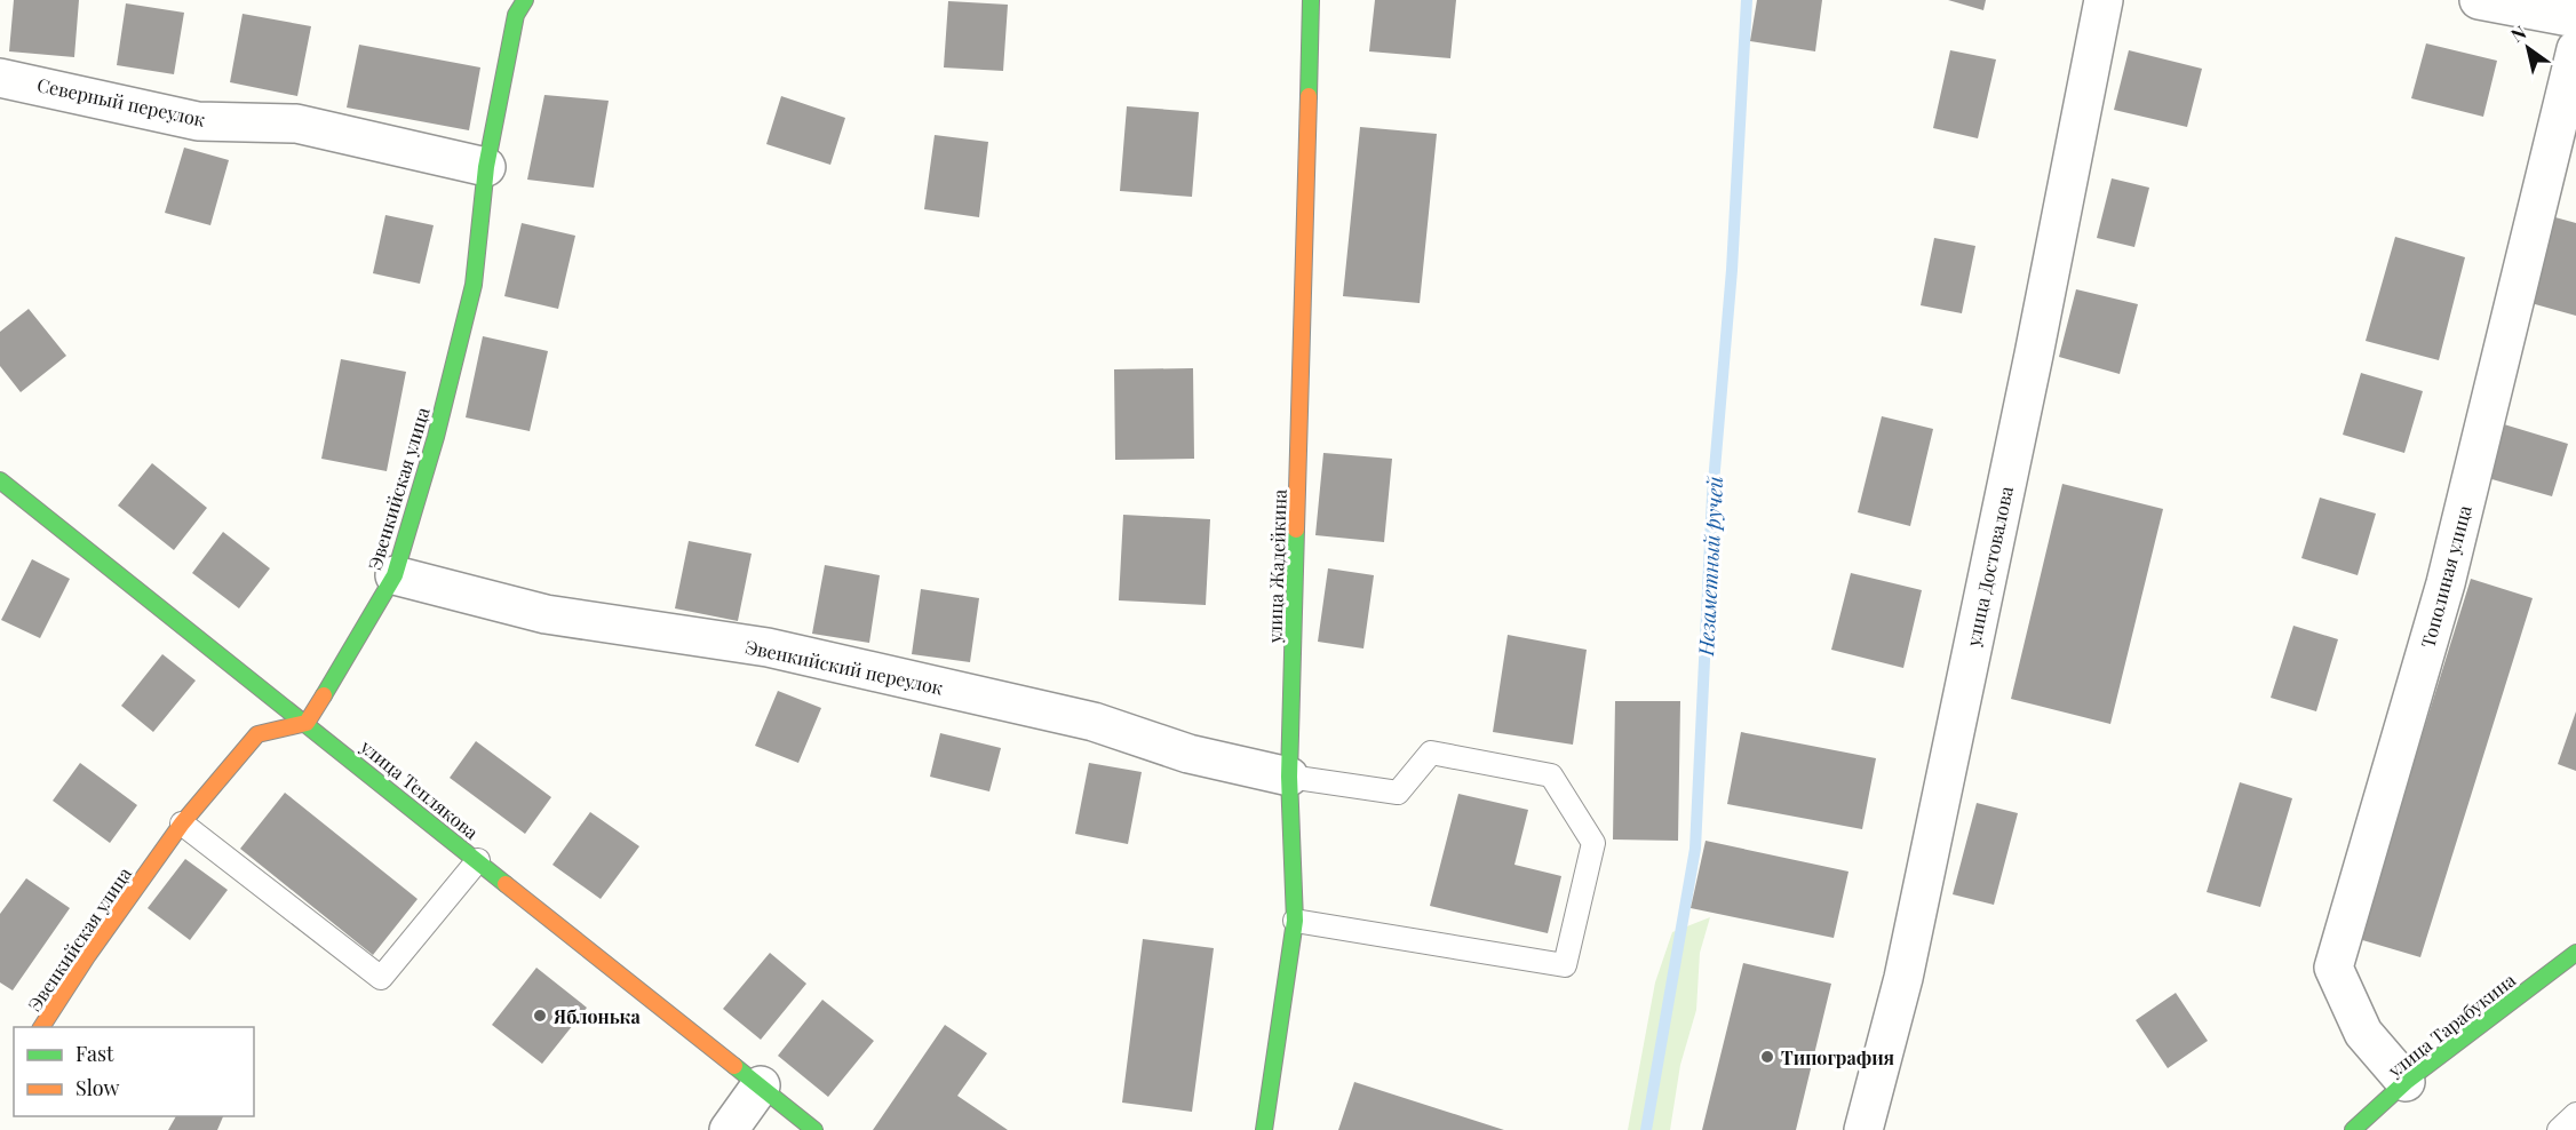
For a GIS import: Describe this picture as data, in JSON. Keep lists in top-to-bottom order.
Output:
{
  "streets": {
    "street": [
      "Северный переулок",
      "Эвенкийская улица",
      "улица Жадейкина",
      "улица Достовалова",
      "Тополиная улица",
      "Эвенкийский переулок",
      "улица Теплякова",
      "улица Тарабукина"
    ]
  },
  "crossings": [
    ["Северный переулок", "Эвенкийская улица"],
    ["Эвенкийская улица", "Эвенкийский переулок"],
    ["Эвенкийская улица", "улица Теплякова"],
    ["улица Жадейкина", "Эвенкийский переулок"],
    ["Тополиная улица", "улица Тарабукина"]
  ],
  "water": ["Незаметный ручей"],
  "places": ["Яблонька", "Типография"],
  "legend": ["Fast", "Slow"],
  "north": "top left"
}
